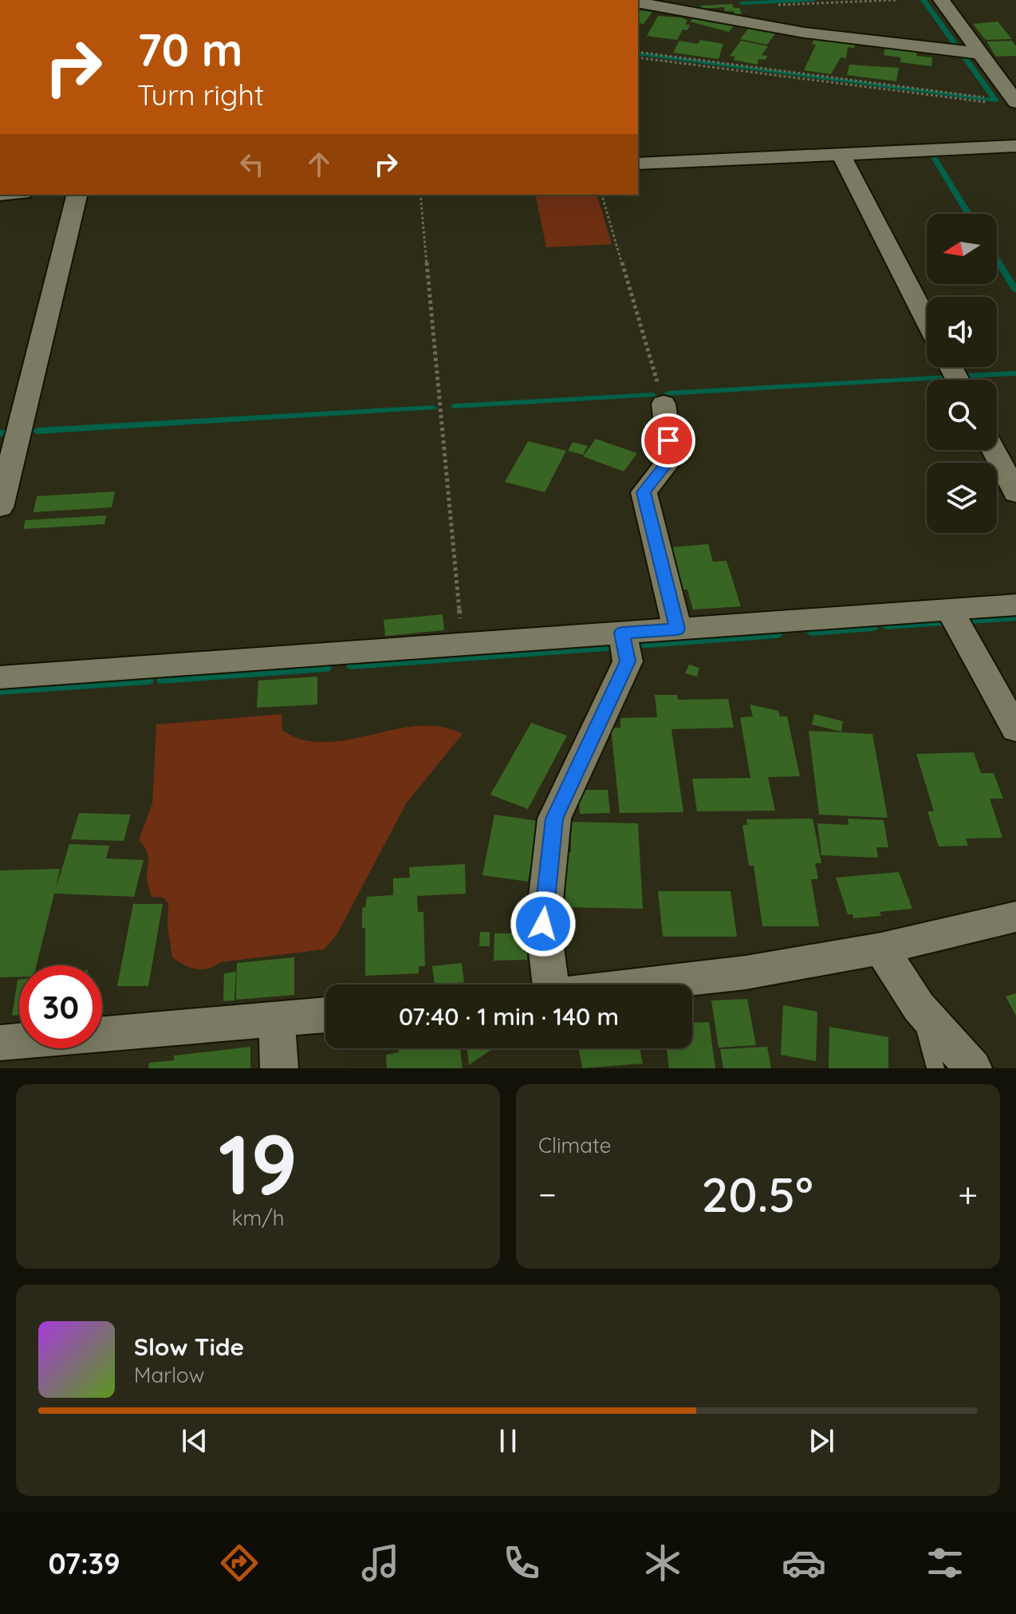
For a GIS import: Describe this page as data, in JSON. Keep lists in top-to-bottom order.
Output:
{
  "north": "left",
  "page": {
    "turn": ["70 m", "Turn right"],
    "limit": "30",
    "trip": "07:40 · 1 min · 140 m",
    "tile": [
      ["19", "km/h"],
      "Climate"
    ],
    "heat": ["−", "20.5°", "+"],
    "song": ["Slow Tide", "Marlow"],
    "tabs": "07:39"
  }
}
